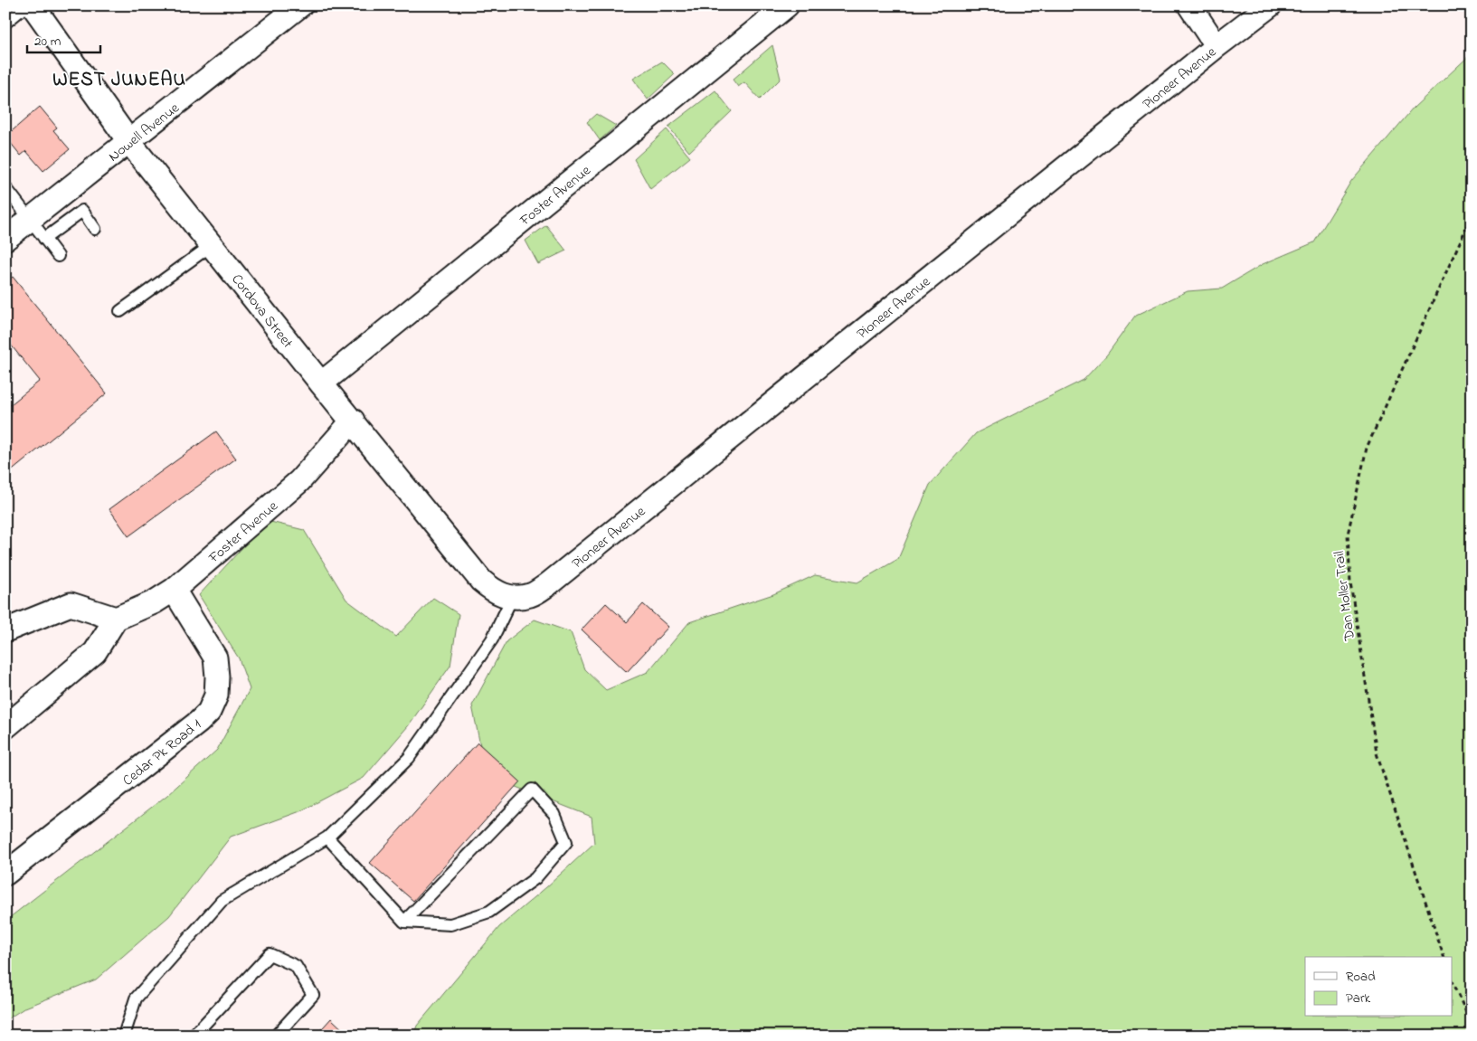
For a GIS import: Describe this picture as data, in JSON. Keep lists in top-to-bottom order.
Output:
{
  "streets": {
    "street": [
      "Pioneer Avenue",
      "Nowell Avenue",
      "Foster Avenue",
      "Cordova Street",
      "Cedar Pk Road 1"
    ],
    "path": ["Dan Moller Trail"]
  },
  "crossings": [
    ["Pioneer Avenue", "Cordova Street"],
    ["Nowell Avenue", "Cordova Street"],
    ["Foster Avenue", "Cordova Street"],
    ["Foster Avenue", "Cedar Pk Road 1"]
  ],
  "districts": ["WEST JUNEAU"],
  "legend": ["Road", "Park"],
  "scale_bar": "20 m"
}
